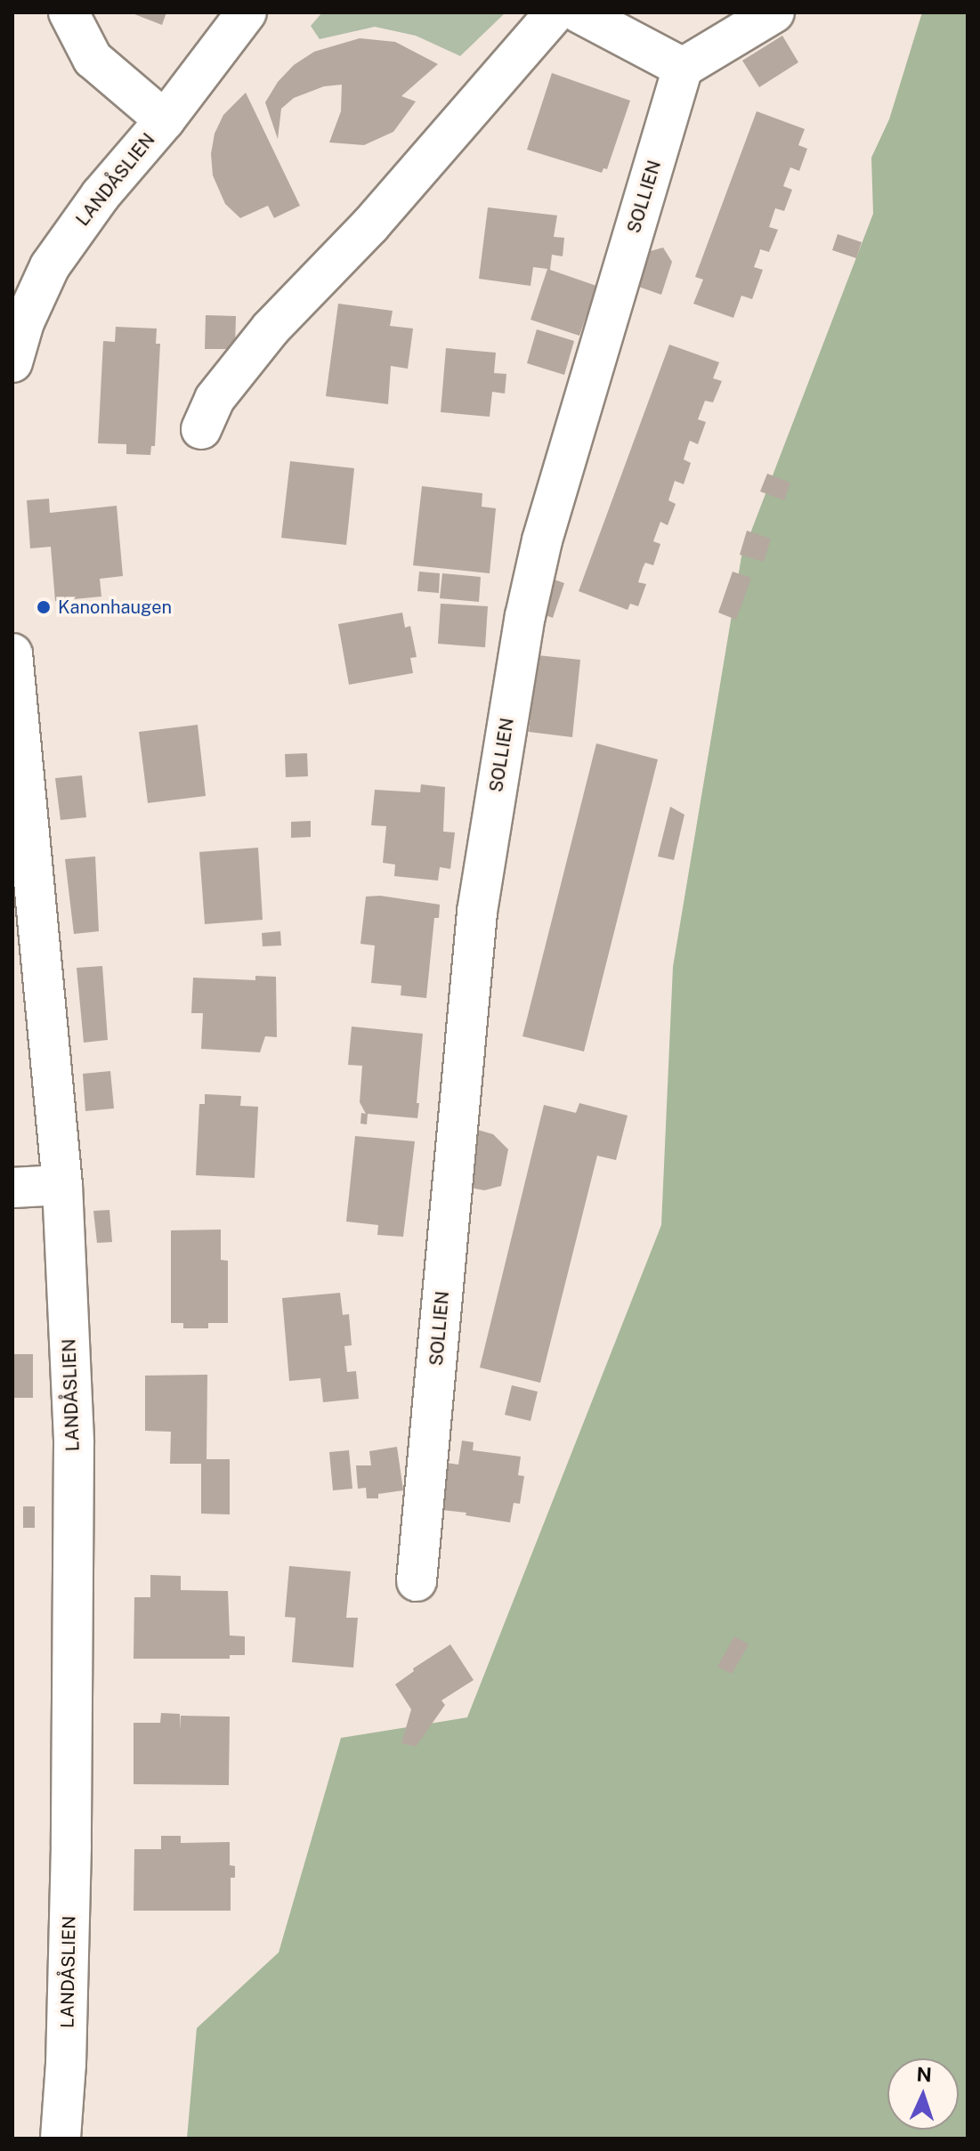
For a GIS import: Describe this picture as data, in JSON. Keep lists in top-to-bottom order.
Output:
{
  "streets": {
    "street": ["LANDÅSLIEN", "SOLLIEN"]
  },
  "places": ["Kanonhaugen"],
  "north": "top"
}
